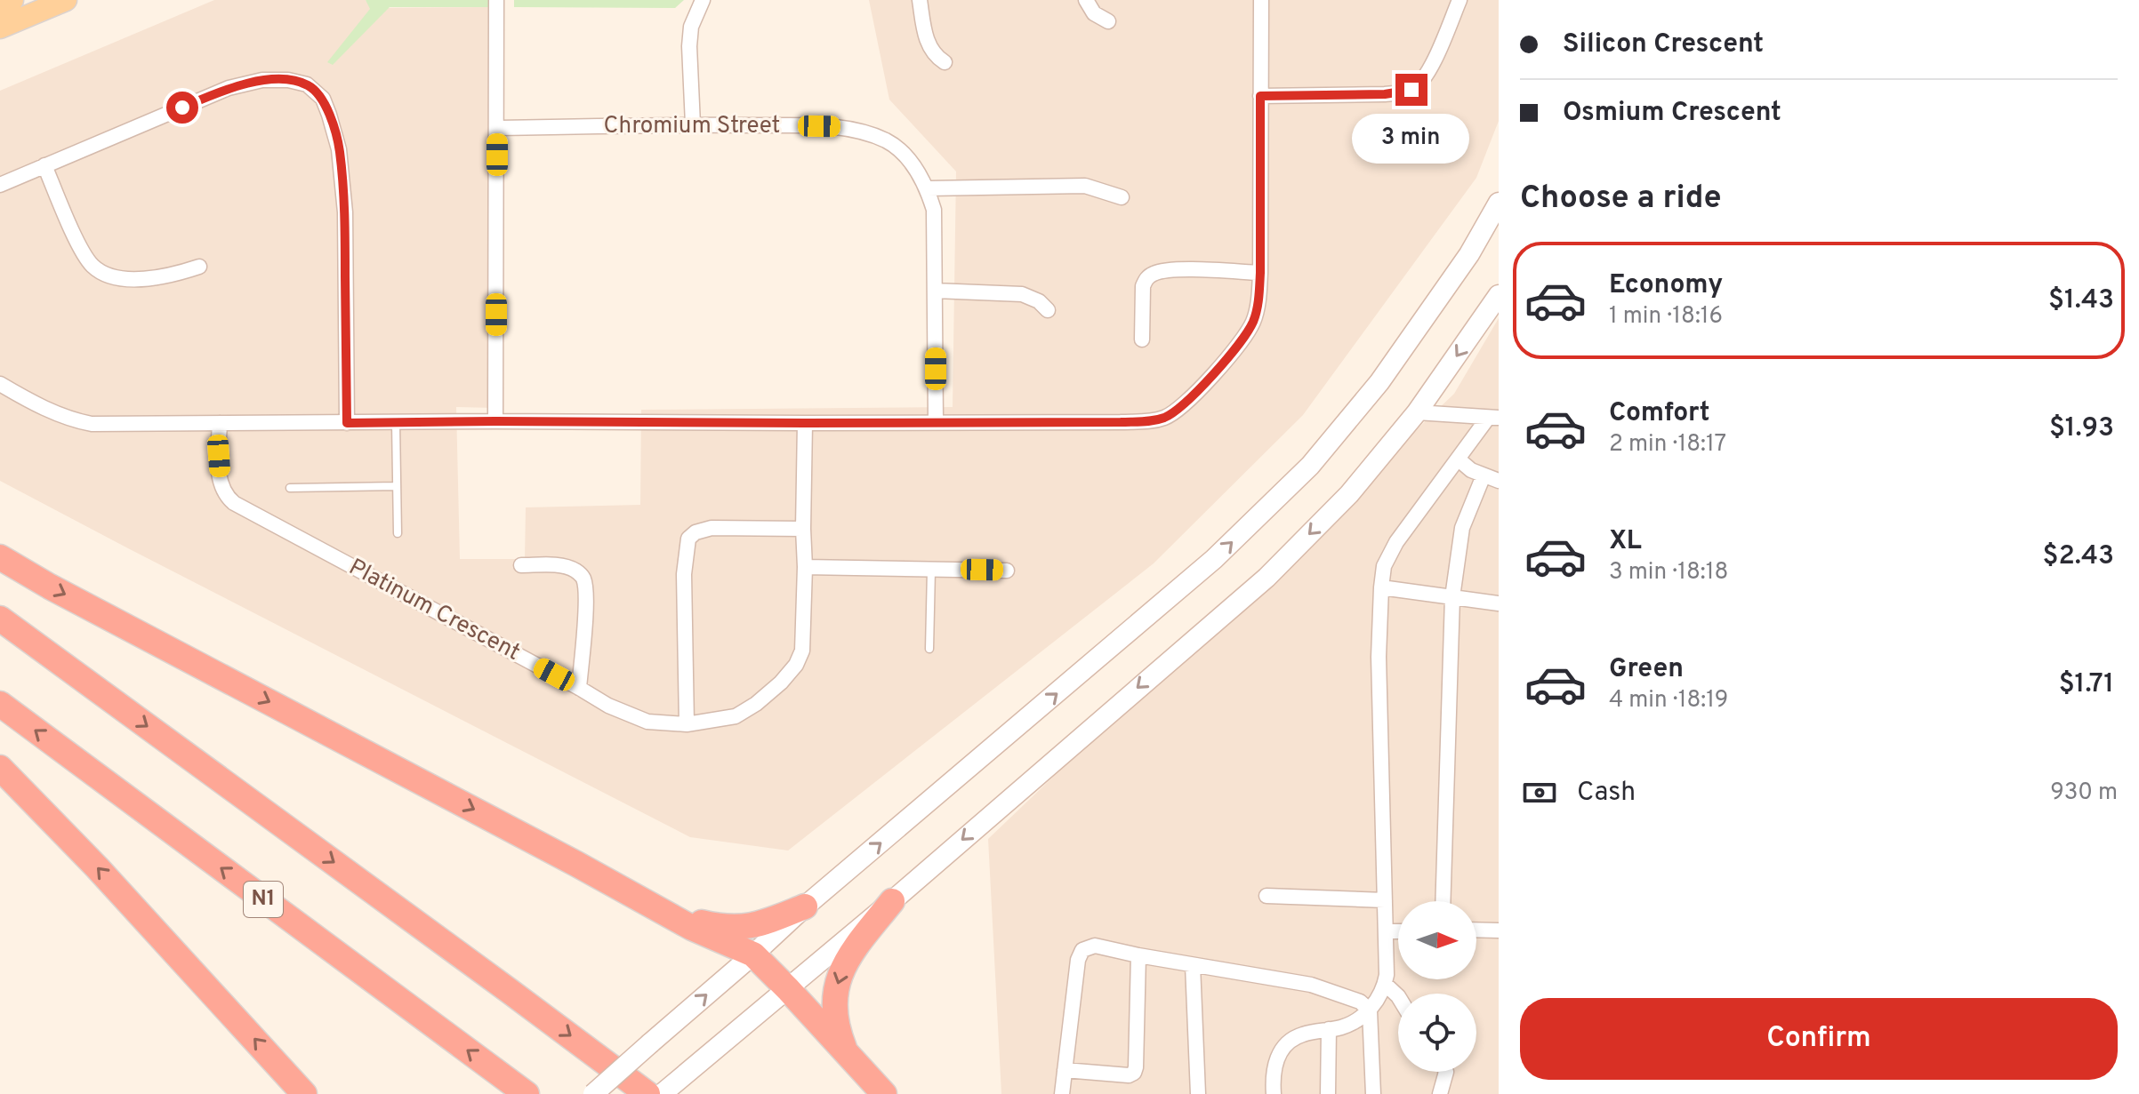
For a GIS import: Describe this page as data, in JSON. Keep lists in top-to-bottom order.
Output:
{
  "streets": {
    "highway": ["N1"],
    "street": ["Chromium Street", "Platinum Crescent"]
  },
  "north": "right",
  "page": {
    "banner": ["Silicon Crescent", "Osmium Crescent"],
    "bubble": "3 min",
    "heading": "Choose a ride",
    "list": [
      {
        "name": "Economy",
        "note": "1 min · 18:16",
        "value": "$1.43"
      },
      {
        "name": "Comfort",
        "note": "2 min · 18:17",
        "value": "$1.93"
      },
      {
        "name": "XL",
        "note": "3 min · 18:18",
        "value": "$2.43"
      },
      {
        "name": "Green",
        "note": "4 min · 18:19",
        "value": "$1.71"
      }
    ],
    "pay": ["Cash", "930 m"],
    "buttons": "Confirm"
  }
}
